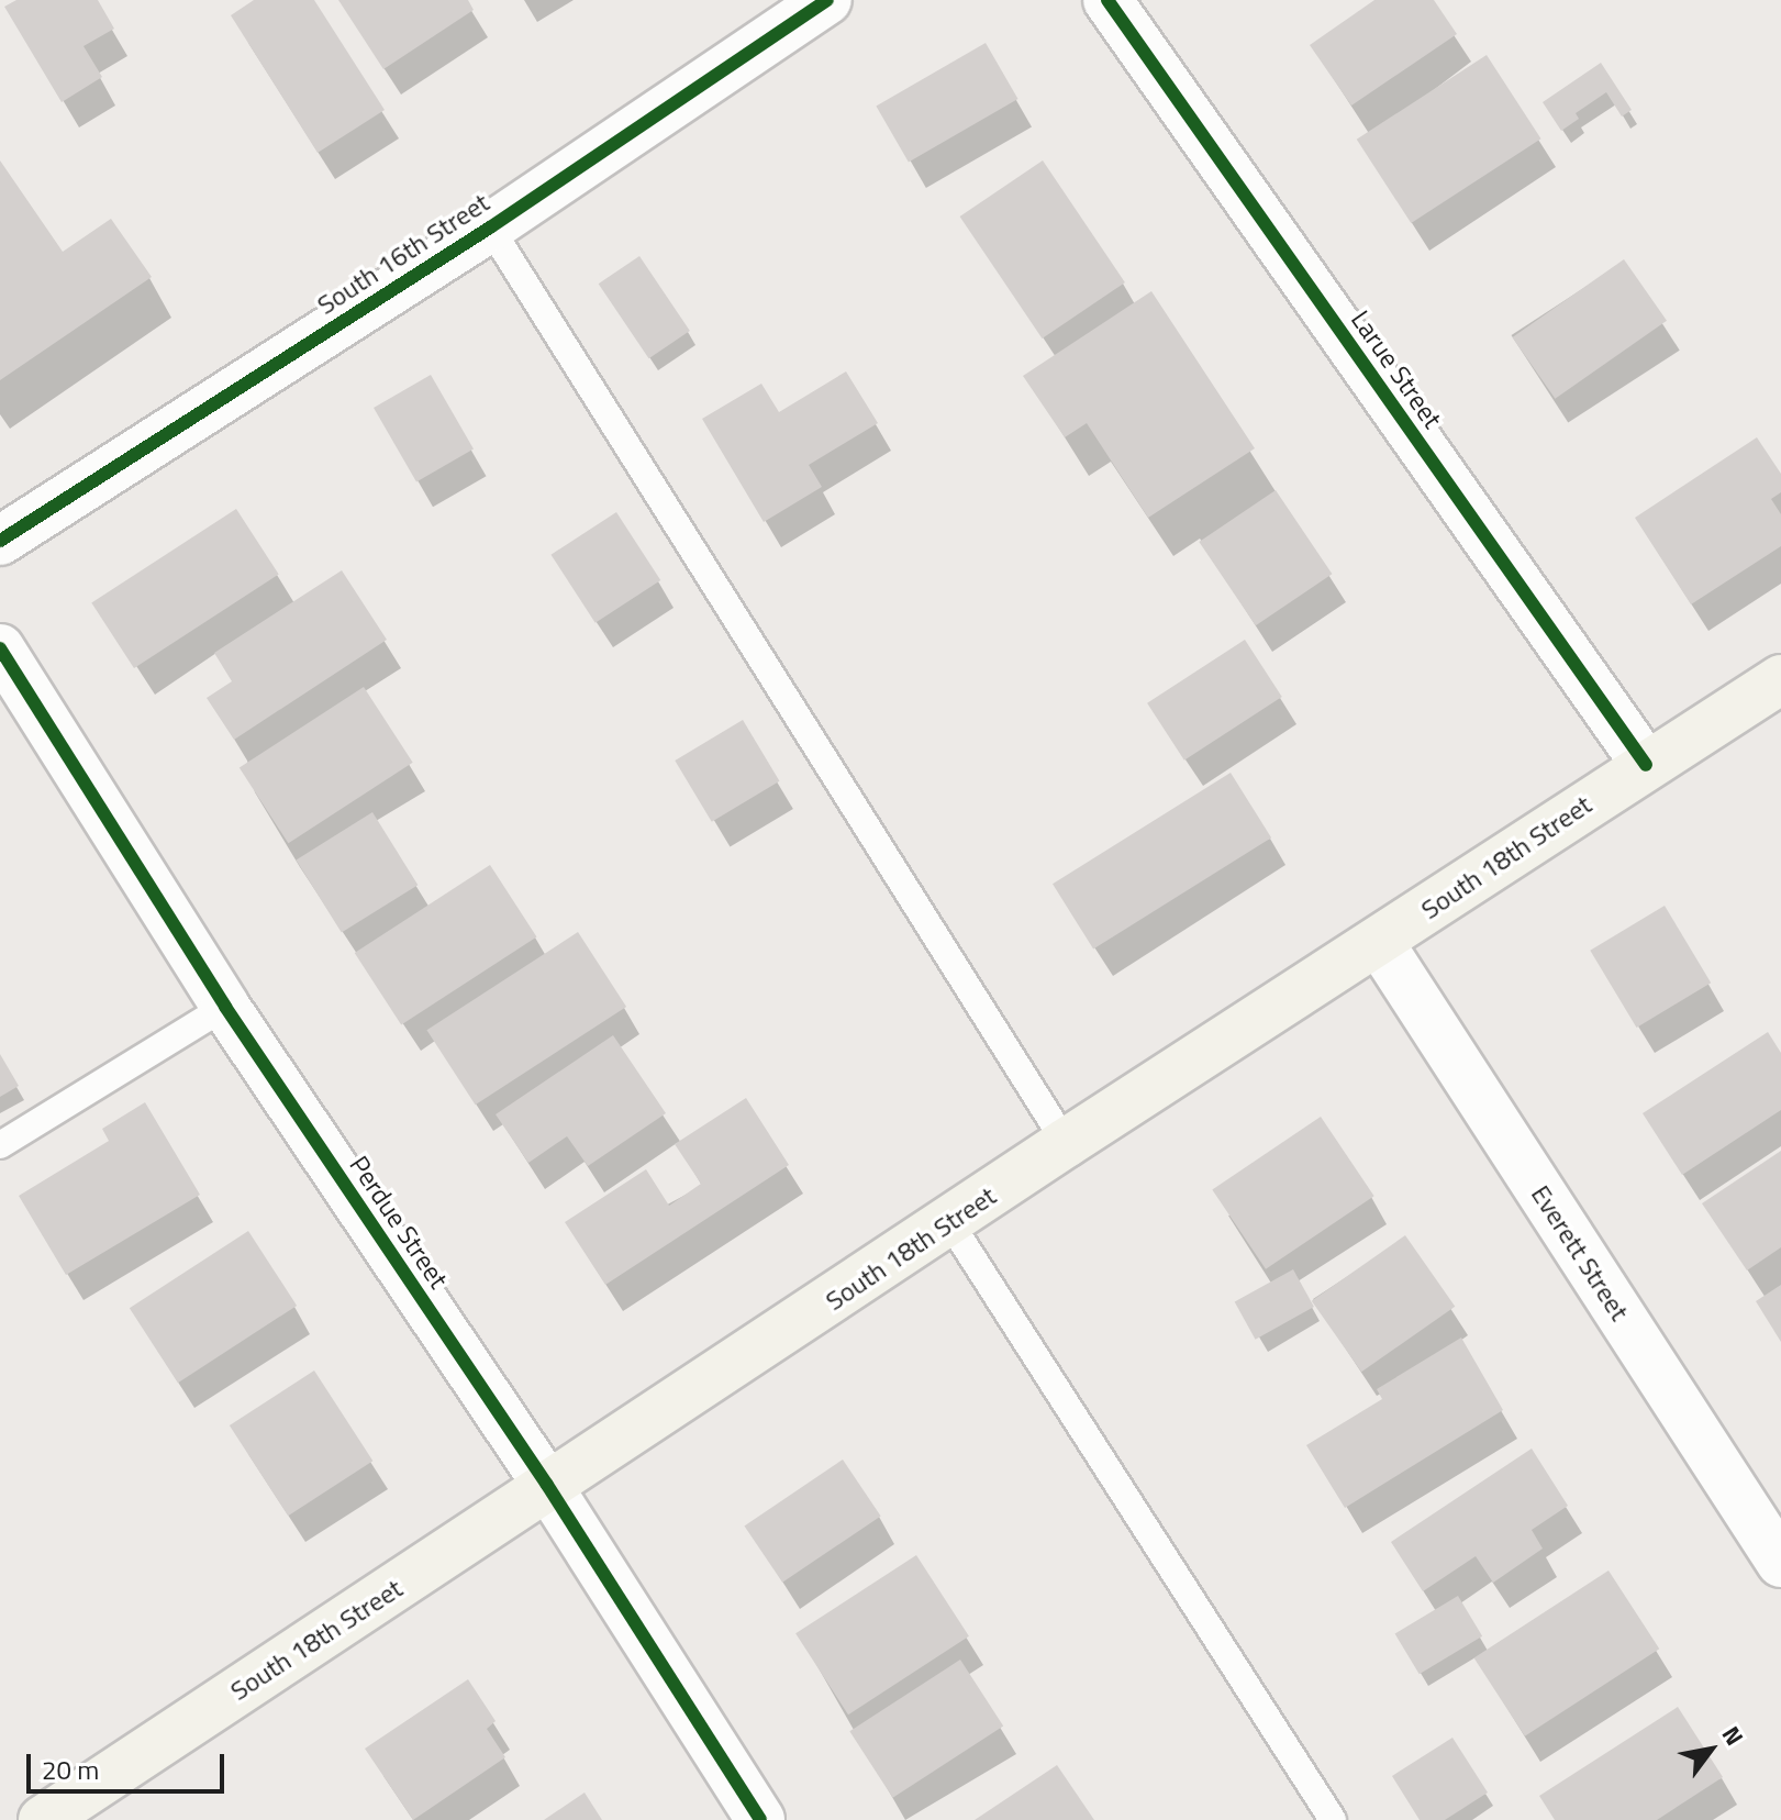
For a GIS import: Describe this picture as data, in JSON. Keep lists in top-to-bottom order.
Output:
{
  "streets": {
    "main road": ["South 18th Street"],
    "street": [
      "South 16th Street",
      "Larue Street",
      "Perdue Street",
      "Everett Street"
    ]
  },
  "crossings": [
    ["Larue Street", "South 18th Street"],
    ["South 18th Street", "Perdue Street"],
    ["South 18th Street", "Everett Street"]
  ],
  "scale_bar": "20 m",
  "north": "top right"
}
